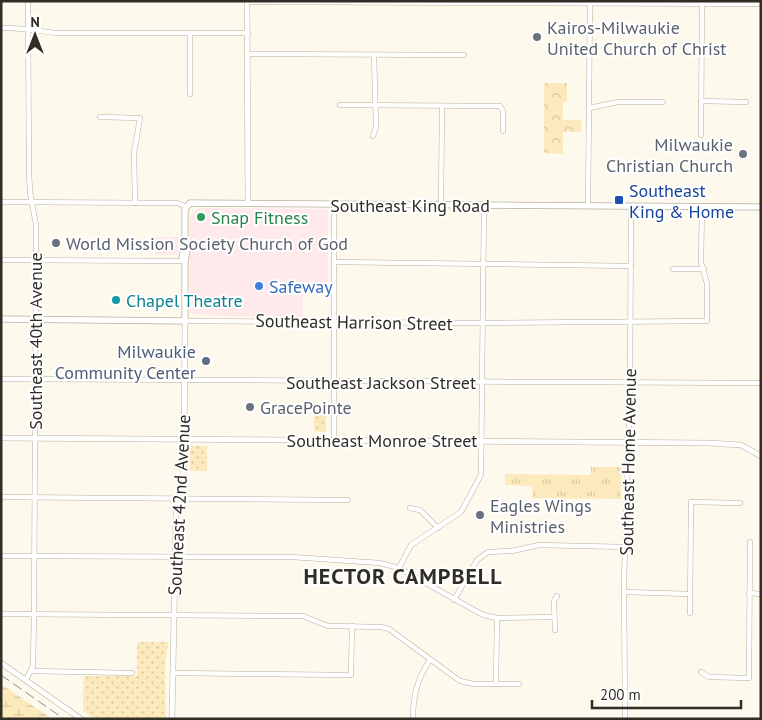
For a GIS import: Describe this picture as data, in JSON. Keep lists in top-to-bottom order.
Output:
{
  "streets": {
    "main road": ["Southeast King Road", "Southeast Harrison Street", "Southeast 42nd Avenue"],
    "street": [
      "Southeast 40th Avenue",
      "Southeast Jackson Street",
      "Southeast Monroe Street",
      "Southeast Home Avenue"
    ]
  },
  "crossings": [
    ["Southeast King Road", "Southeast 40th Avenue"],
    ["Southeast King Road", "Southeast Home Avenue"],
    ["Southeast King Road", "Southeast 42nd Avenue"],
    ["Southeast Harrison Street", "Southeast 40th Avenue"],
    ["Southeast Harrison Street", "Southeast Home Avenue"],
    ["Southeast Harrison Street", "Southeast 42nd Avenue"],
    ["Southeast 40th Avenue", "Southeast Jackson Street"],
    ["Southeast 40th Avenue", "Southeast Monroe Street"],
    ["Southeast Jackson Street", "Southeast Home Avenue"],
    ["Southeast Jackson Street", "Southeast 42nd Avenue"],
    ["Southeast Monroe Street", "Southeast Home Avenue"],
    ["Southeast Monroe Street", "Southeast 42nd Avenue"]
  ],
  "districts": ["HECTOR CAMPBELL"],
  "places": {
    "other": [
      "Kairos-Milwaukie United Church of Christ",
      "Milwaukie Christian Church",
      "Snap Fitness",
      "World Mission Society Church of God",
      "Safeway",
      "Chapel Theatre",
      "Milwaukie Community Center",
      "GracePointe",
      "Eagles Wings Ministries"
    ],
    "transit": ["Southeast King & Home"]
  },
  "scale_bar": "200 m",
  "north": "top"
}
